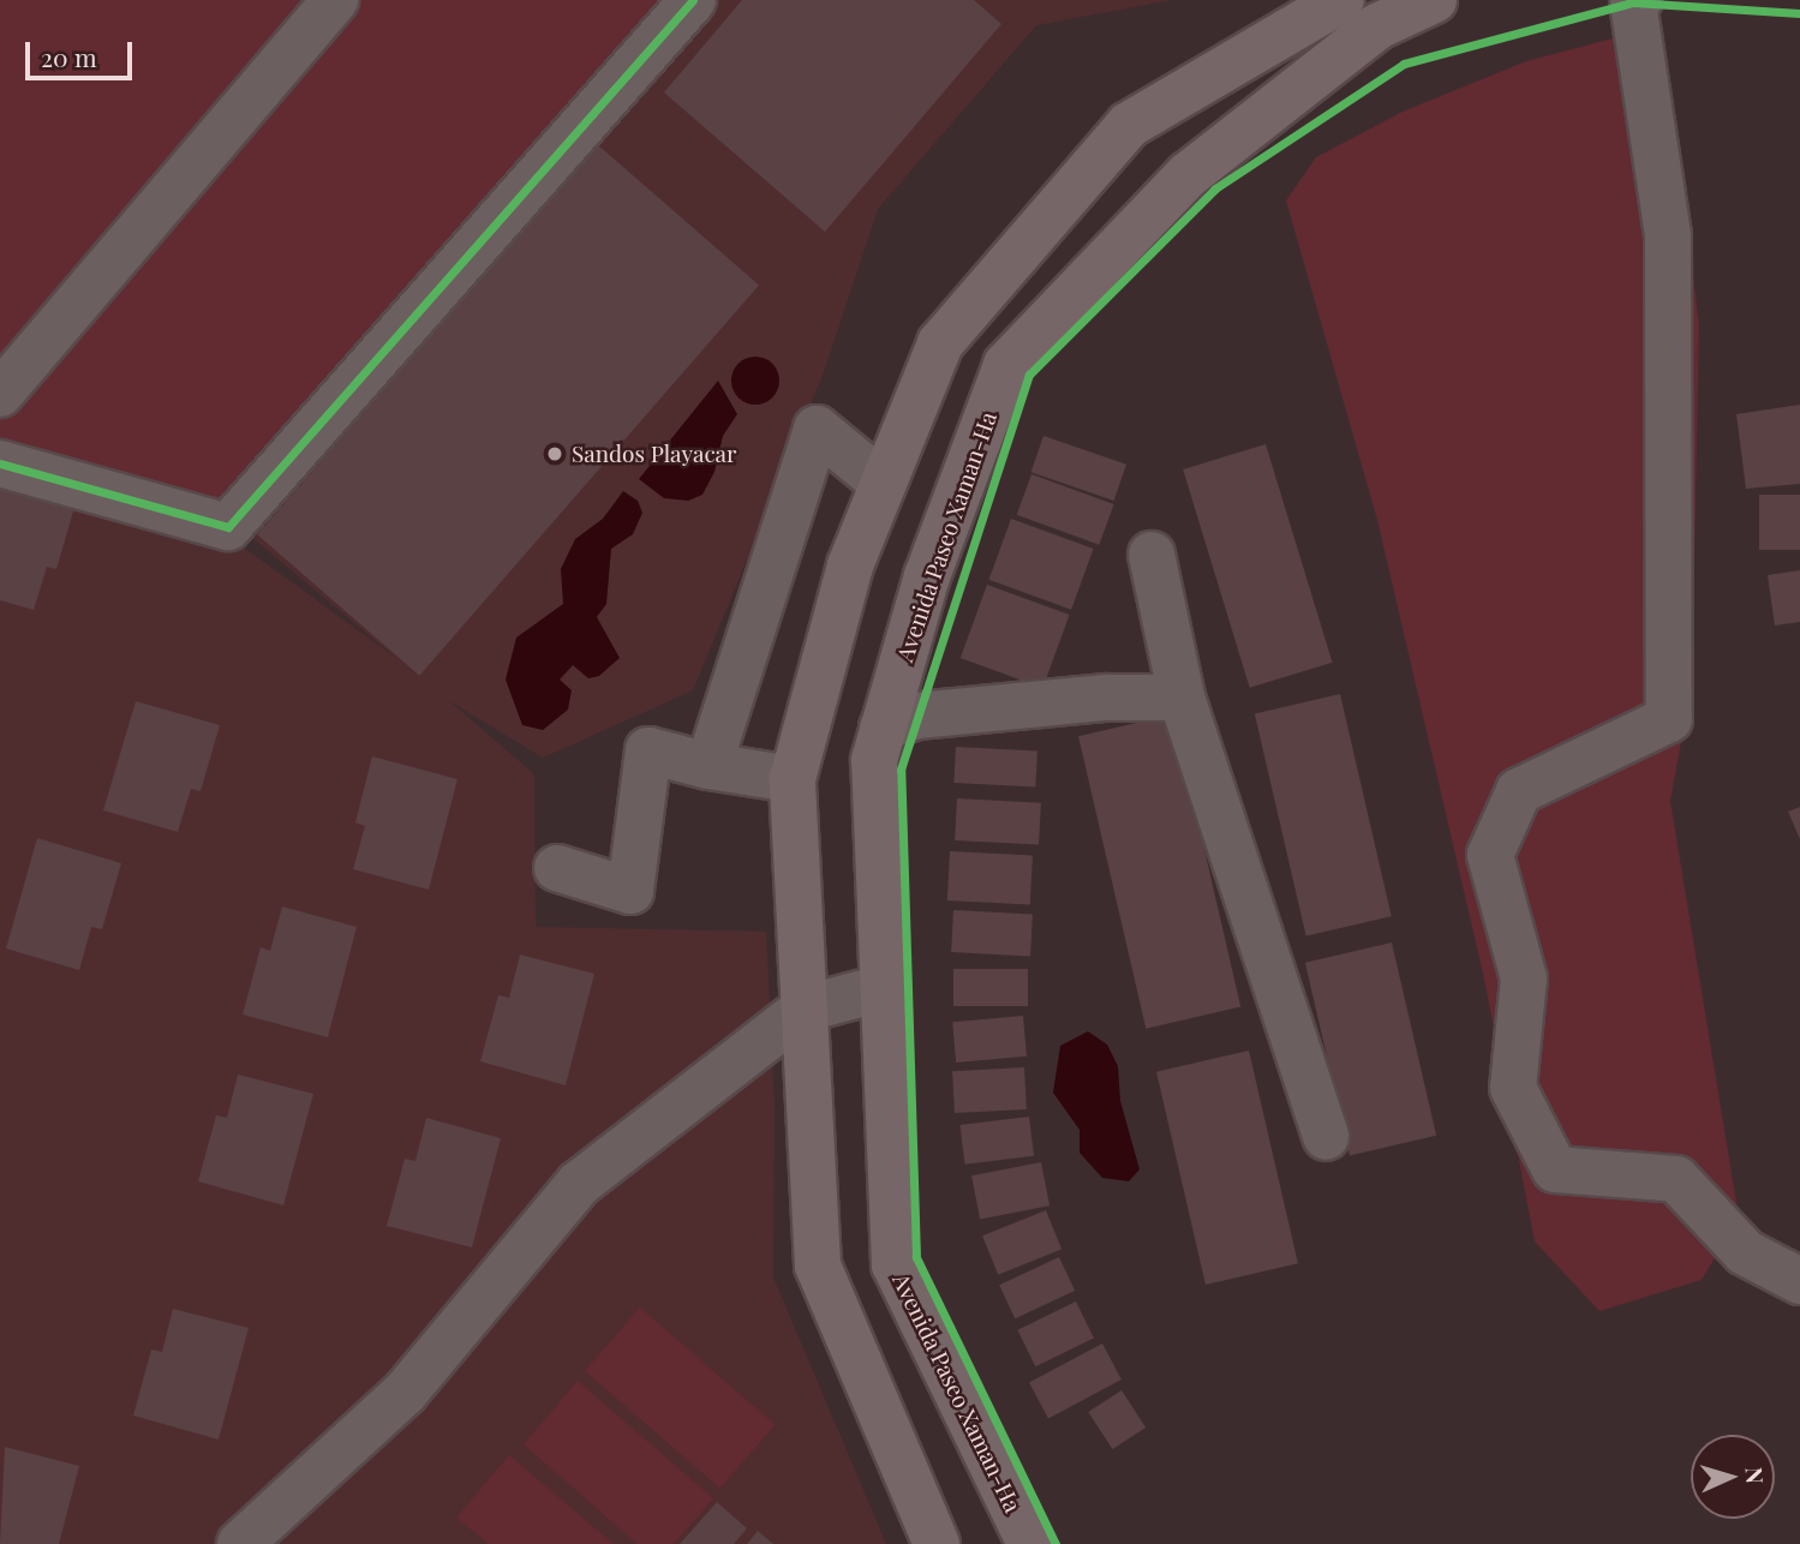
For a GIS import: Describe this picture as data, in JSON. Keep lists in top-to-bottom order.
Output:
{
  "streets": {
    "main road": ["Avenida Paseo Xaman-Ha"]
  },
  "places": ["Sandos Playacar"],
  "scale_bar": "20 m",
  "north": "right"
}
